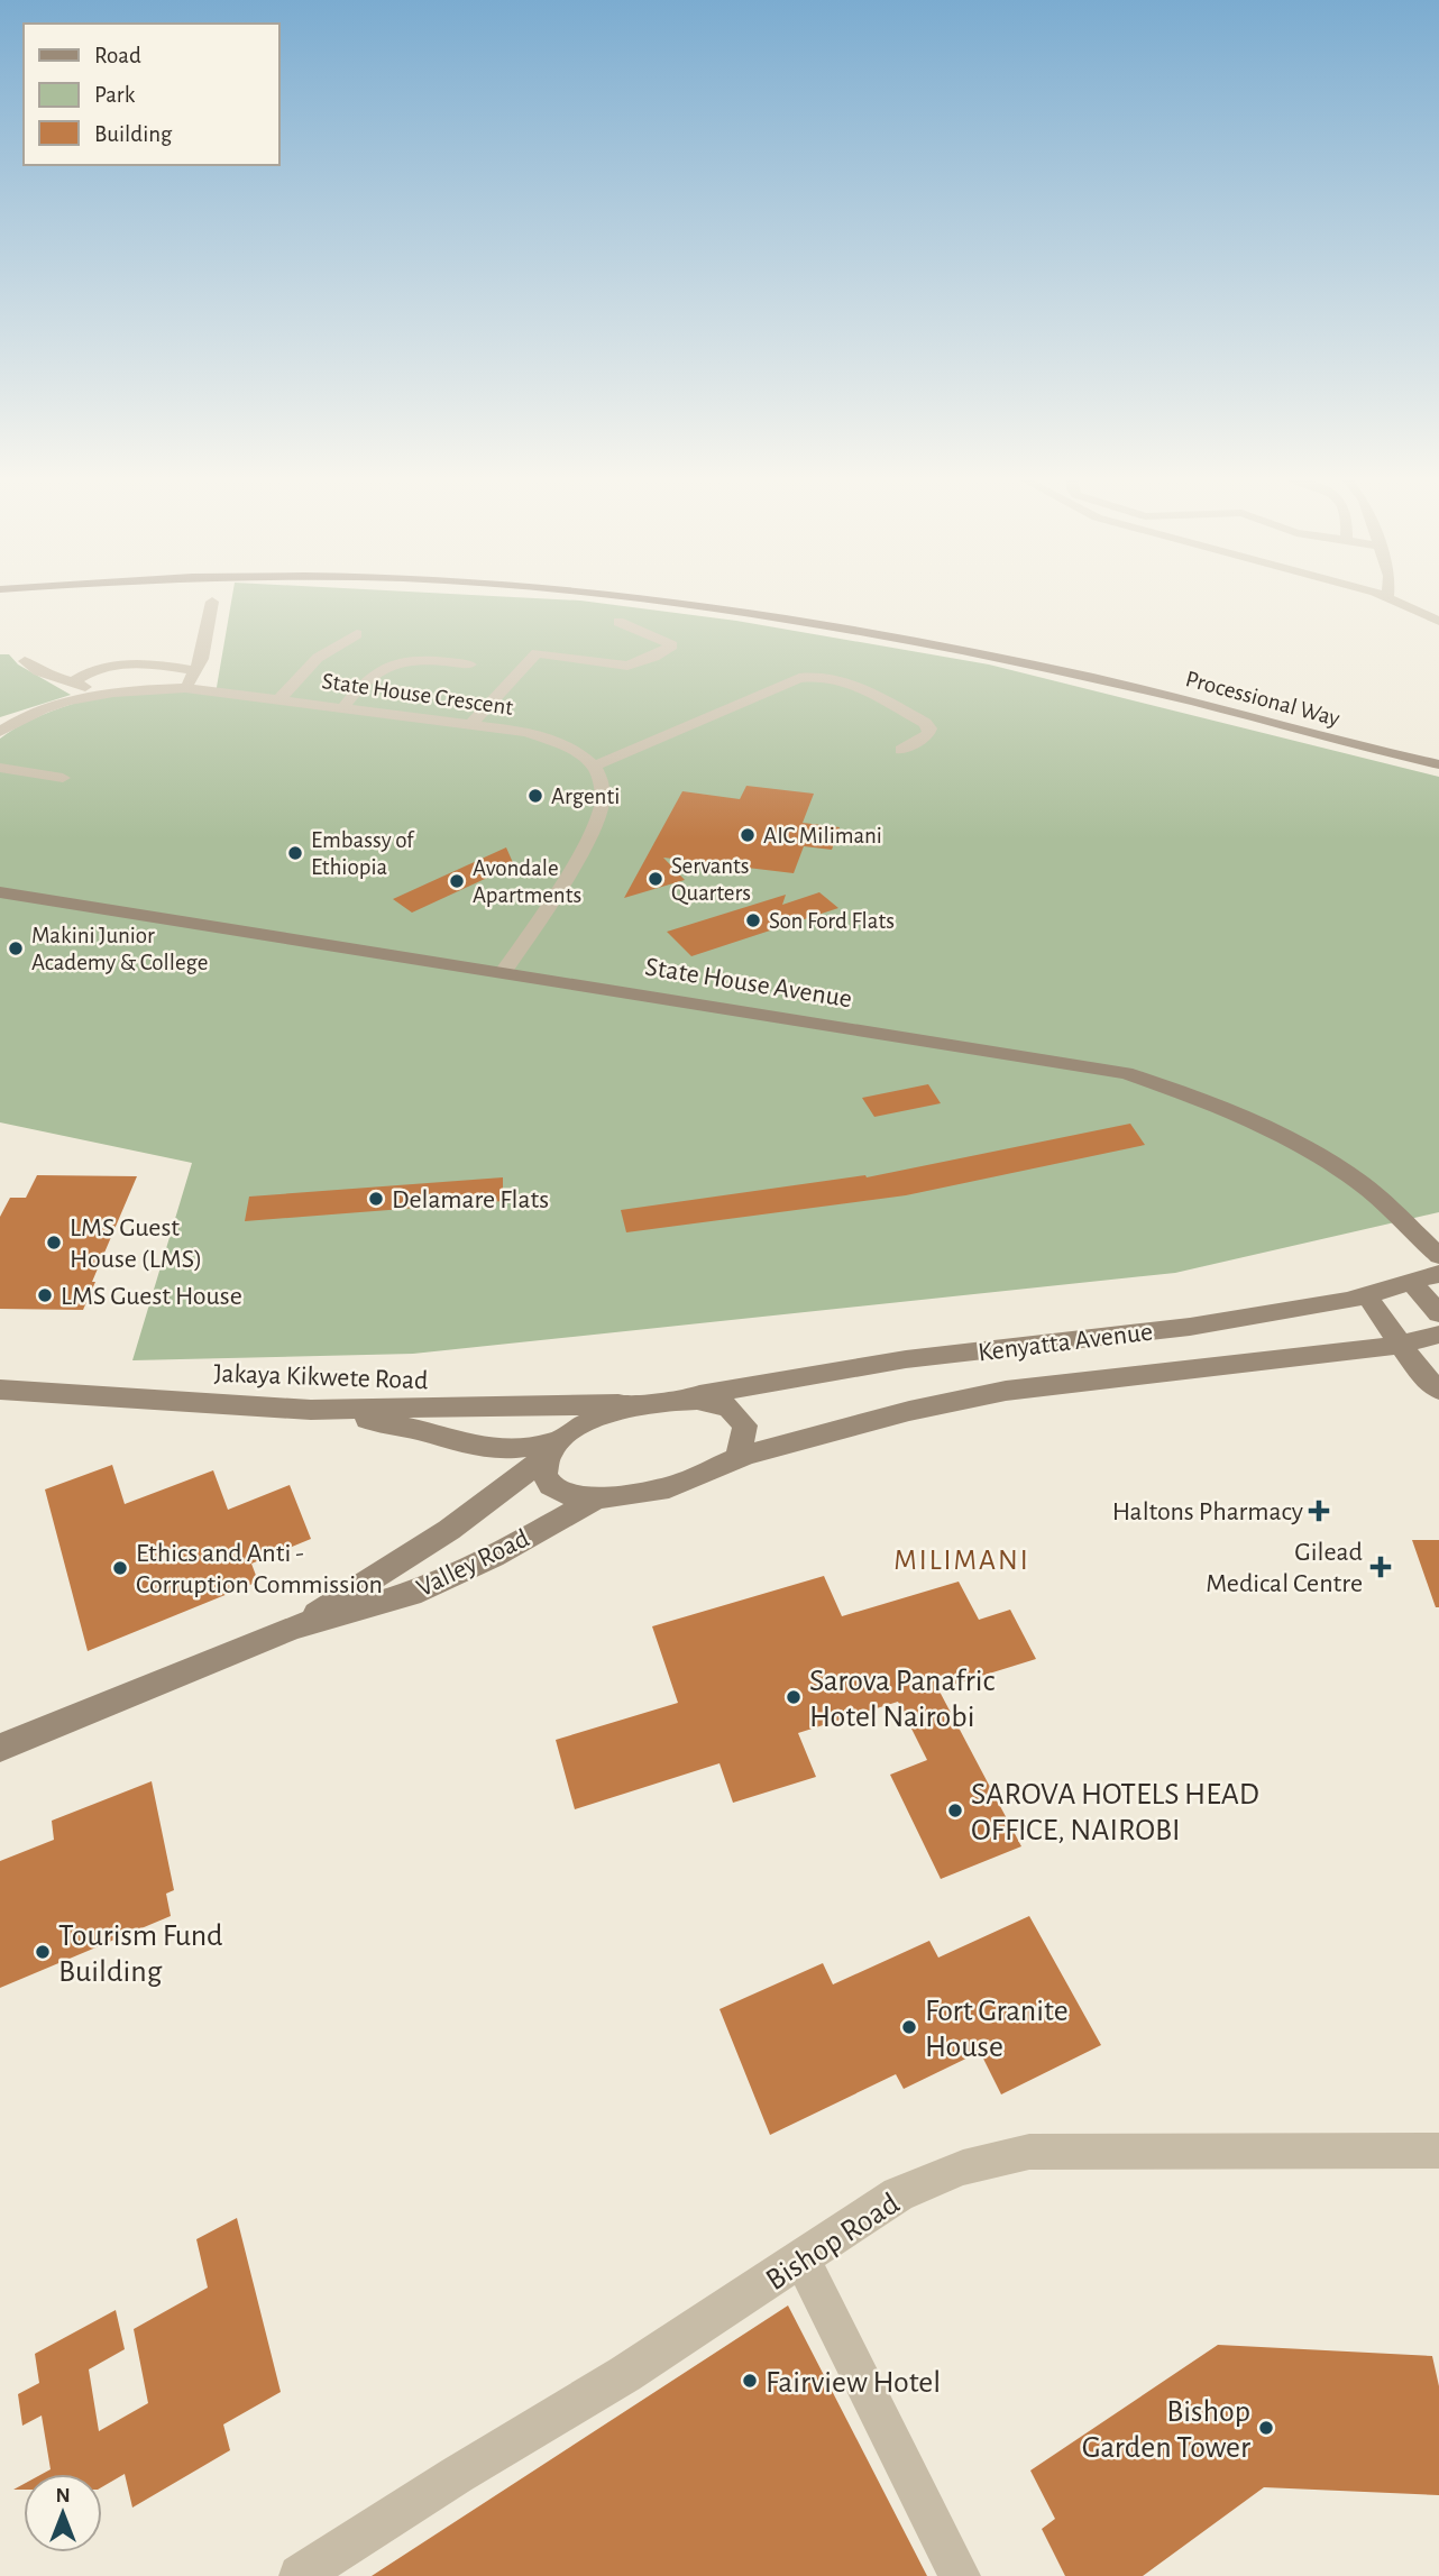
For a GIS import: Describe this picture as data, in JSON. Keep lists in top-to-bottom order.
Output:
{
  "streets": {
    "main road": [
      "Processional Way",
      "State House Avenue",
      "Kenyatta Avenue",
      "Jakaya Kikwete Road",
      "Valley Road"
    ],
    "street": ["State House Crescent", "Bishop Road"]
  },
  "crossings": [
    ["Kenyatta Avenue", "Valley Road"],
    ["Jakaya Kikwete Road", "Valley Road"]
  ],
  "districts": ["MILIMANI"],
  "places": {
    "other": [
      "Argenti",
      "AIC Milimani",
      "Embassy of Ethiopia",
      "Servants Quarters",
      "Avondale Apartments",
      "Son Ford Flats",
      "Makini Junior Academy & College",
      "Delamare Flats",
      "LMS Guest House (LMS)",
      "LMS Guest House",
      "Ethics and Anti - Corruption Commission",
      "Sarova Panafric Hotel Nairobi",
      "SAROVA HOTELS HEAD OFFICE, NAIROBI",
      "Tourism Fund Building",
      "Fort Granite House",
      "Fairview Hotel",
      "Bishop Garden Tower"
    ],
    "health": ["Haltons Pharmacy", "Gilead Medical Centre"]
  },
  "legend": ["Road", "Park", "Building"],
  "north": "top"
}
